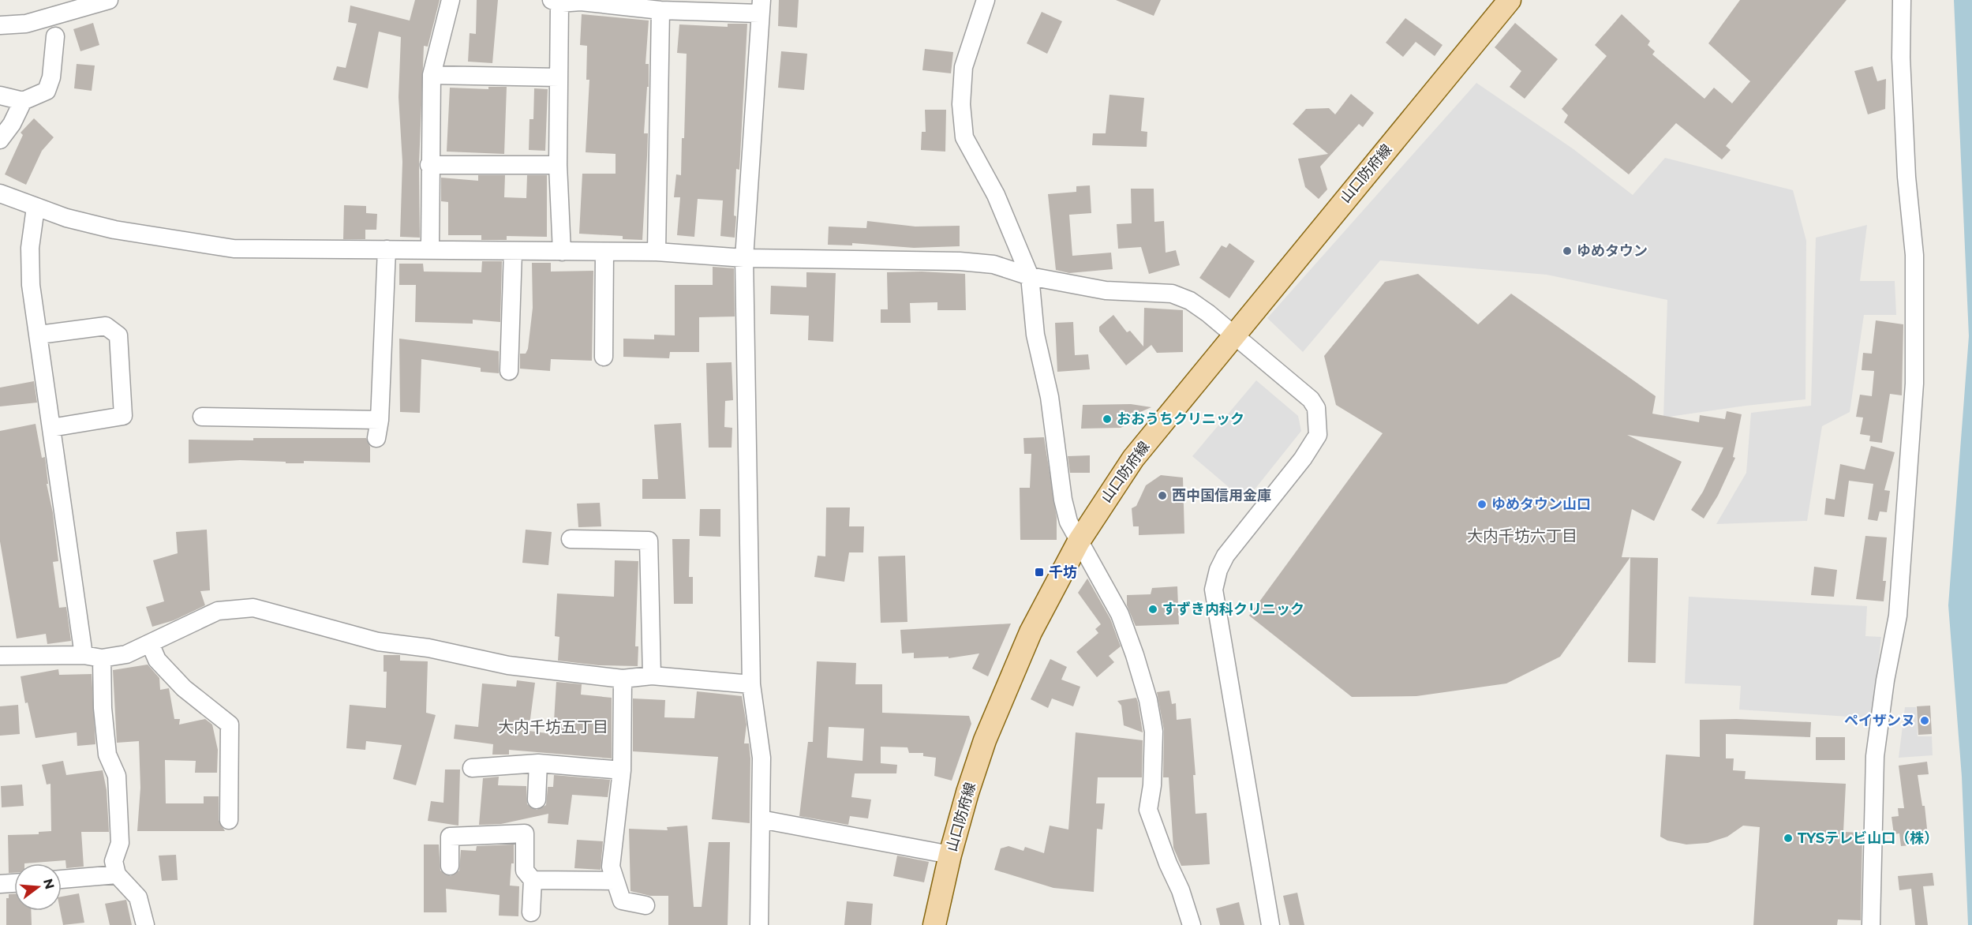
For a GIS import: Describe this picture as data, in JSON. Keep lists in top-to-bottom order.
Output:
{
  "streets": {
    "main road": ["山口防府線"]
  },
  "districts": ["大内千坊六丁目", "大内千坊五丁目"],
  "places": {
    "other": [
      "ゆめタウン",
      "おおうちクリニック",
      "西中国信用金庫",
      "ゆめタウン山口",
      "すずき内科クリニック",
      "ペイザンヌ",
      "TYSテレビ山口（株）"
    ],
    "transit": ["千坊"]
  },
  "north": "right"
}
